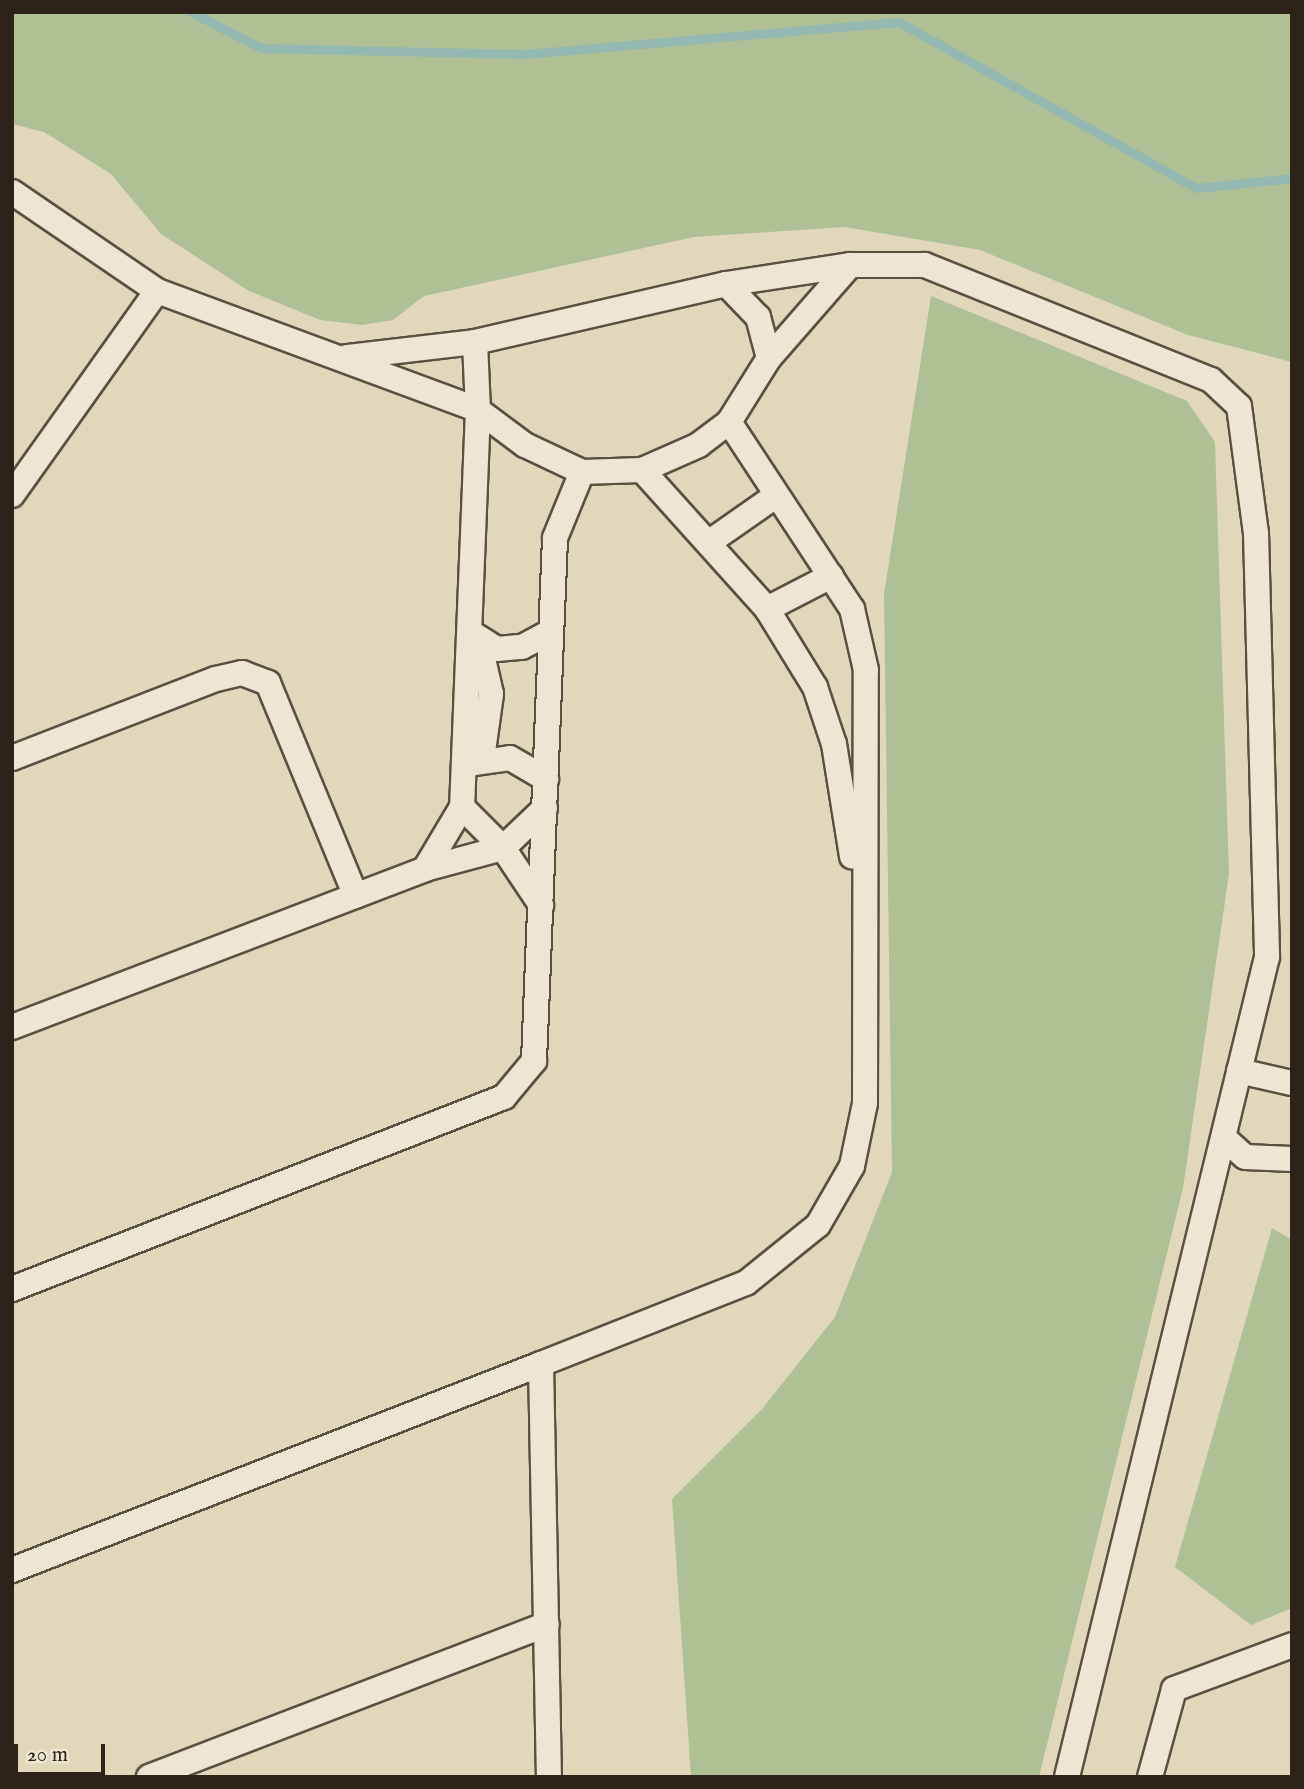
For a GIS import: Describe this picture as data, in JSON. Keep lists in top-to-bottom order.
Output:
{
  "scale_bar": "20 m"
}
